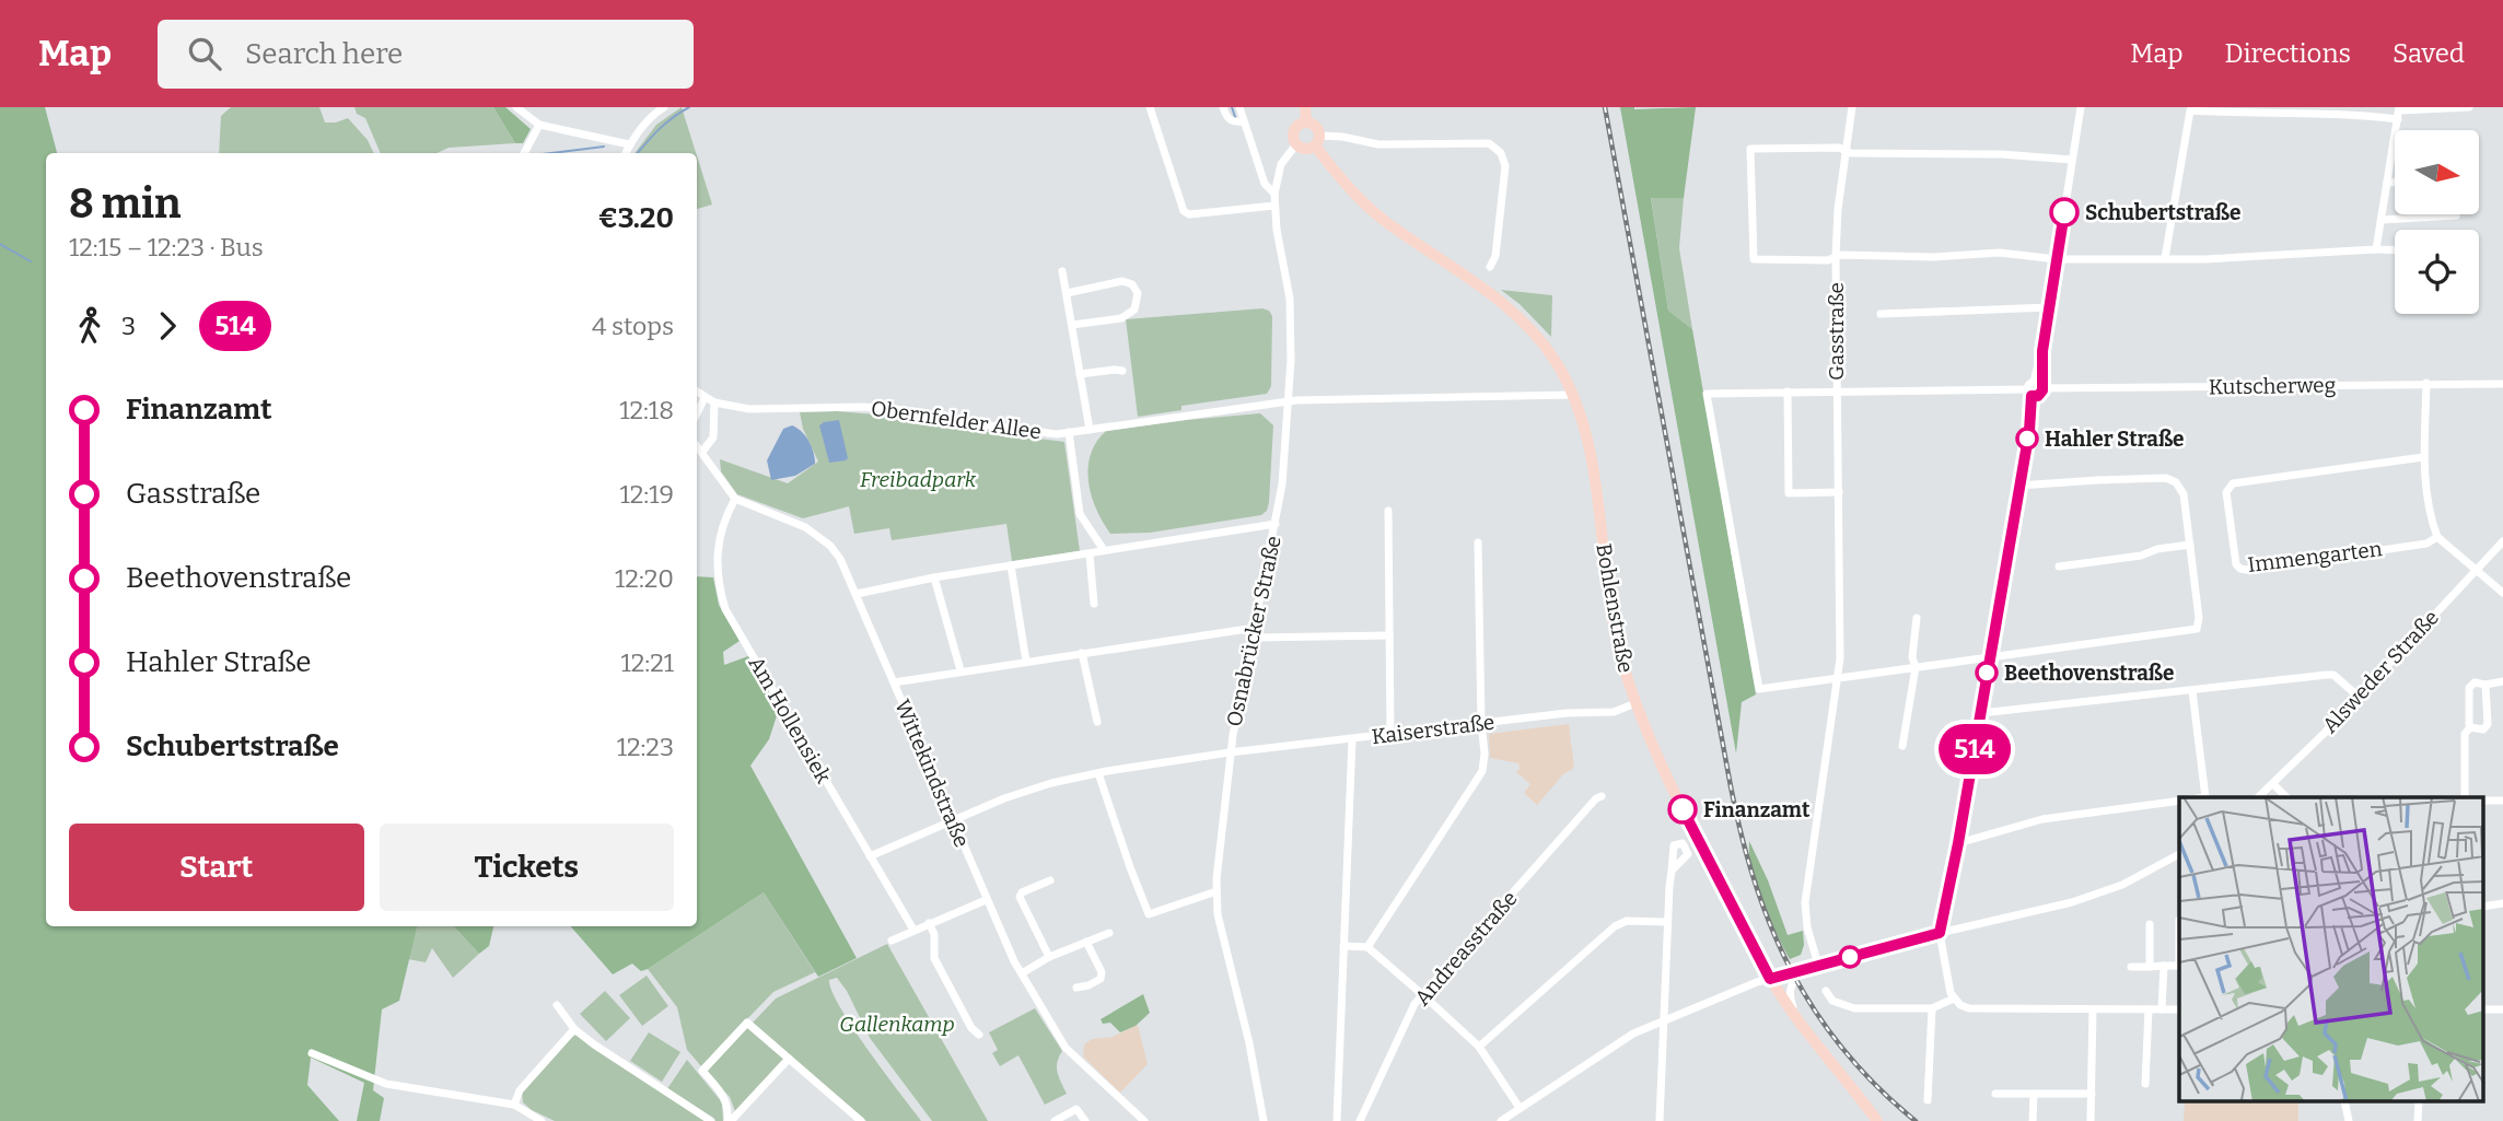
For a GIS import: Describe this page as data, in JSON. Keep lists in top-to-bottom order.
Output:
{
  "streets": {
    "main road": ["Bohlenstraße"],
    "street": [
      "Gasstraße",
      "Kutscherweg",
      "Obernfelder Allee",
      "Immengarten",
      "Osnabrücker Straße",
      "Alsweder Straße",
      "Am Hollensiek",
      "Kaiserstraße",
      "Wittekindstraße",
      "Andreasstraße"
    ]
  },
  "crossings": [
    ["Gasstraße", "Kutscherweg"],
    ["Obernfelder Allee", "Bohlenstraße"],
    ["Obernfelder Allee", "Osnabrücker Straße"],
    ["Bohlenstraße", "Osnabrücker Straße"],
    ["Bohlenstraße", "Kaiserstraße"],
    ["Osnabrücker Straße", "Kaiserstraße"],
    ["Am Hollensiek", "Kaiserstraße"],
    ["Am Hollensiek", "Wittekindstraße"],
    ["Kaiserstraße", "Wittekindstraße"]
  ],
  "parks": ["Freibadpark", "Gallenkamp"],
  "places": [
    "Schubertstraße",
    "Hahler Straße",
    "Beethovenstraße",
    "Finanzamt"
  ],
  "lines": ["bus line 514"],
  "north": "right",
  "page": {
    "header": "Map",
    "search": "Search here",
    "nav": ["Map", "Directions", "Saved"],
    "on_map": "514",
    "heading": ["8 min", "12:15 – 12:23 · Bus", "€3.20"],
    "legs": ["3", "514", "4 stops"],
    "list": [
      {
        "name": "Finanzamt",
        "value": "12:18"
      },
      {
        "name": "Gasstraße",
        "value": "12:19"
      },
      {
        "name": "Beethovenstraße",
        "value": "12:20"
      },
      {
        "name": "Hahler Straße",
        "value": "12:21"
      },
      {
        "name": "Schubertstraße",
        "value": "12:23"
      }
    ],
    "buttons": ["Start", "Tickets"]
  }
}
